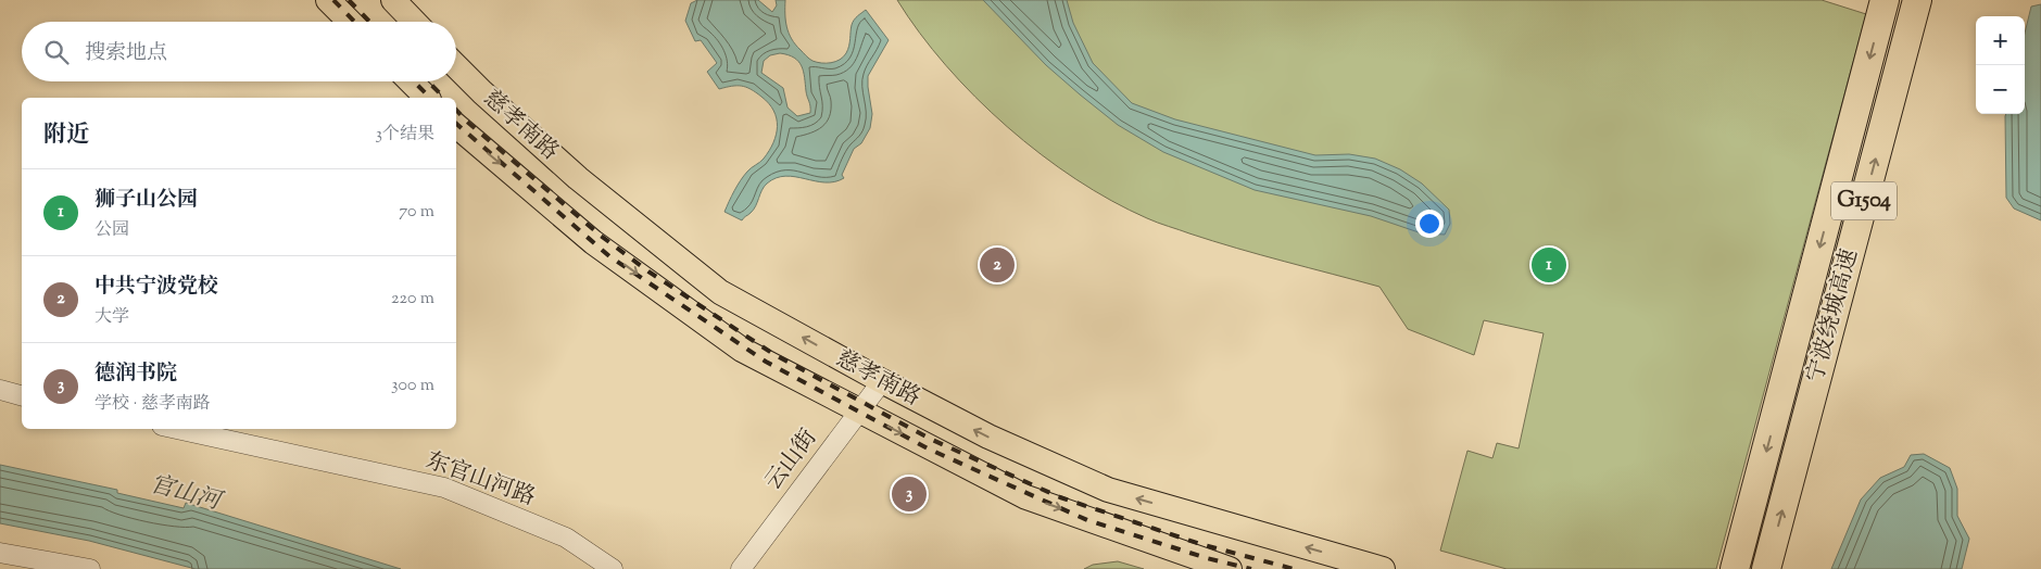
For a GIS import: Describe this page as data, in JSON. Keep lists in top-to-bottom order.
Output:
{
  "streets": {
    "highway": ["G1504", "宁波绕城高速"],
    "main road": ["慈孝南路"],
    "street": ["云山街", "东官山河路"]
  },
  "crossings": [
    ["慈孝南路", "云山街"]
  ],
  "water": ["官山河"],
  "page": {
    "map_buttons": ["+", "−"],
    "search": "搜索地点",
    "heading": ["附近", "3个结果"],
    "list": [
      {
        "mark": "1",
        "name": "狮子山公园",
        "note": "公园",
        "value": "70 m"
      },
      {
        "mark": "2",
        "name": "中共宁波党校",
        "note": "大学",
        "value": "220 m"
      },
      {
        "mark": "3",
        "name": "德润书院",
        "note": "学校 · 慈孝南路",
        "value": "300 m"
      }
    ],
    "pins": ["1", "2", "3"]
  }
}
